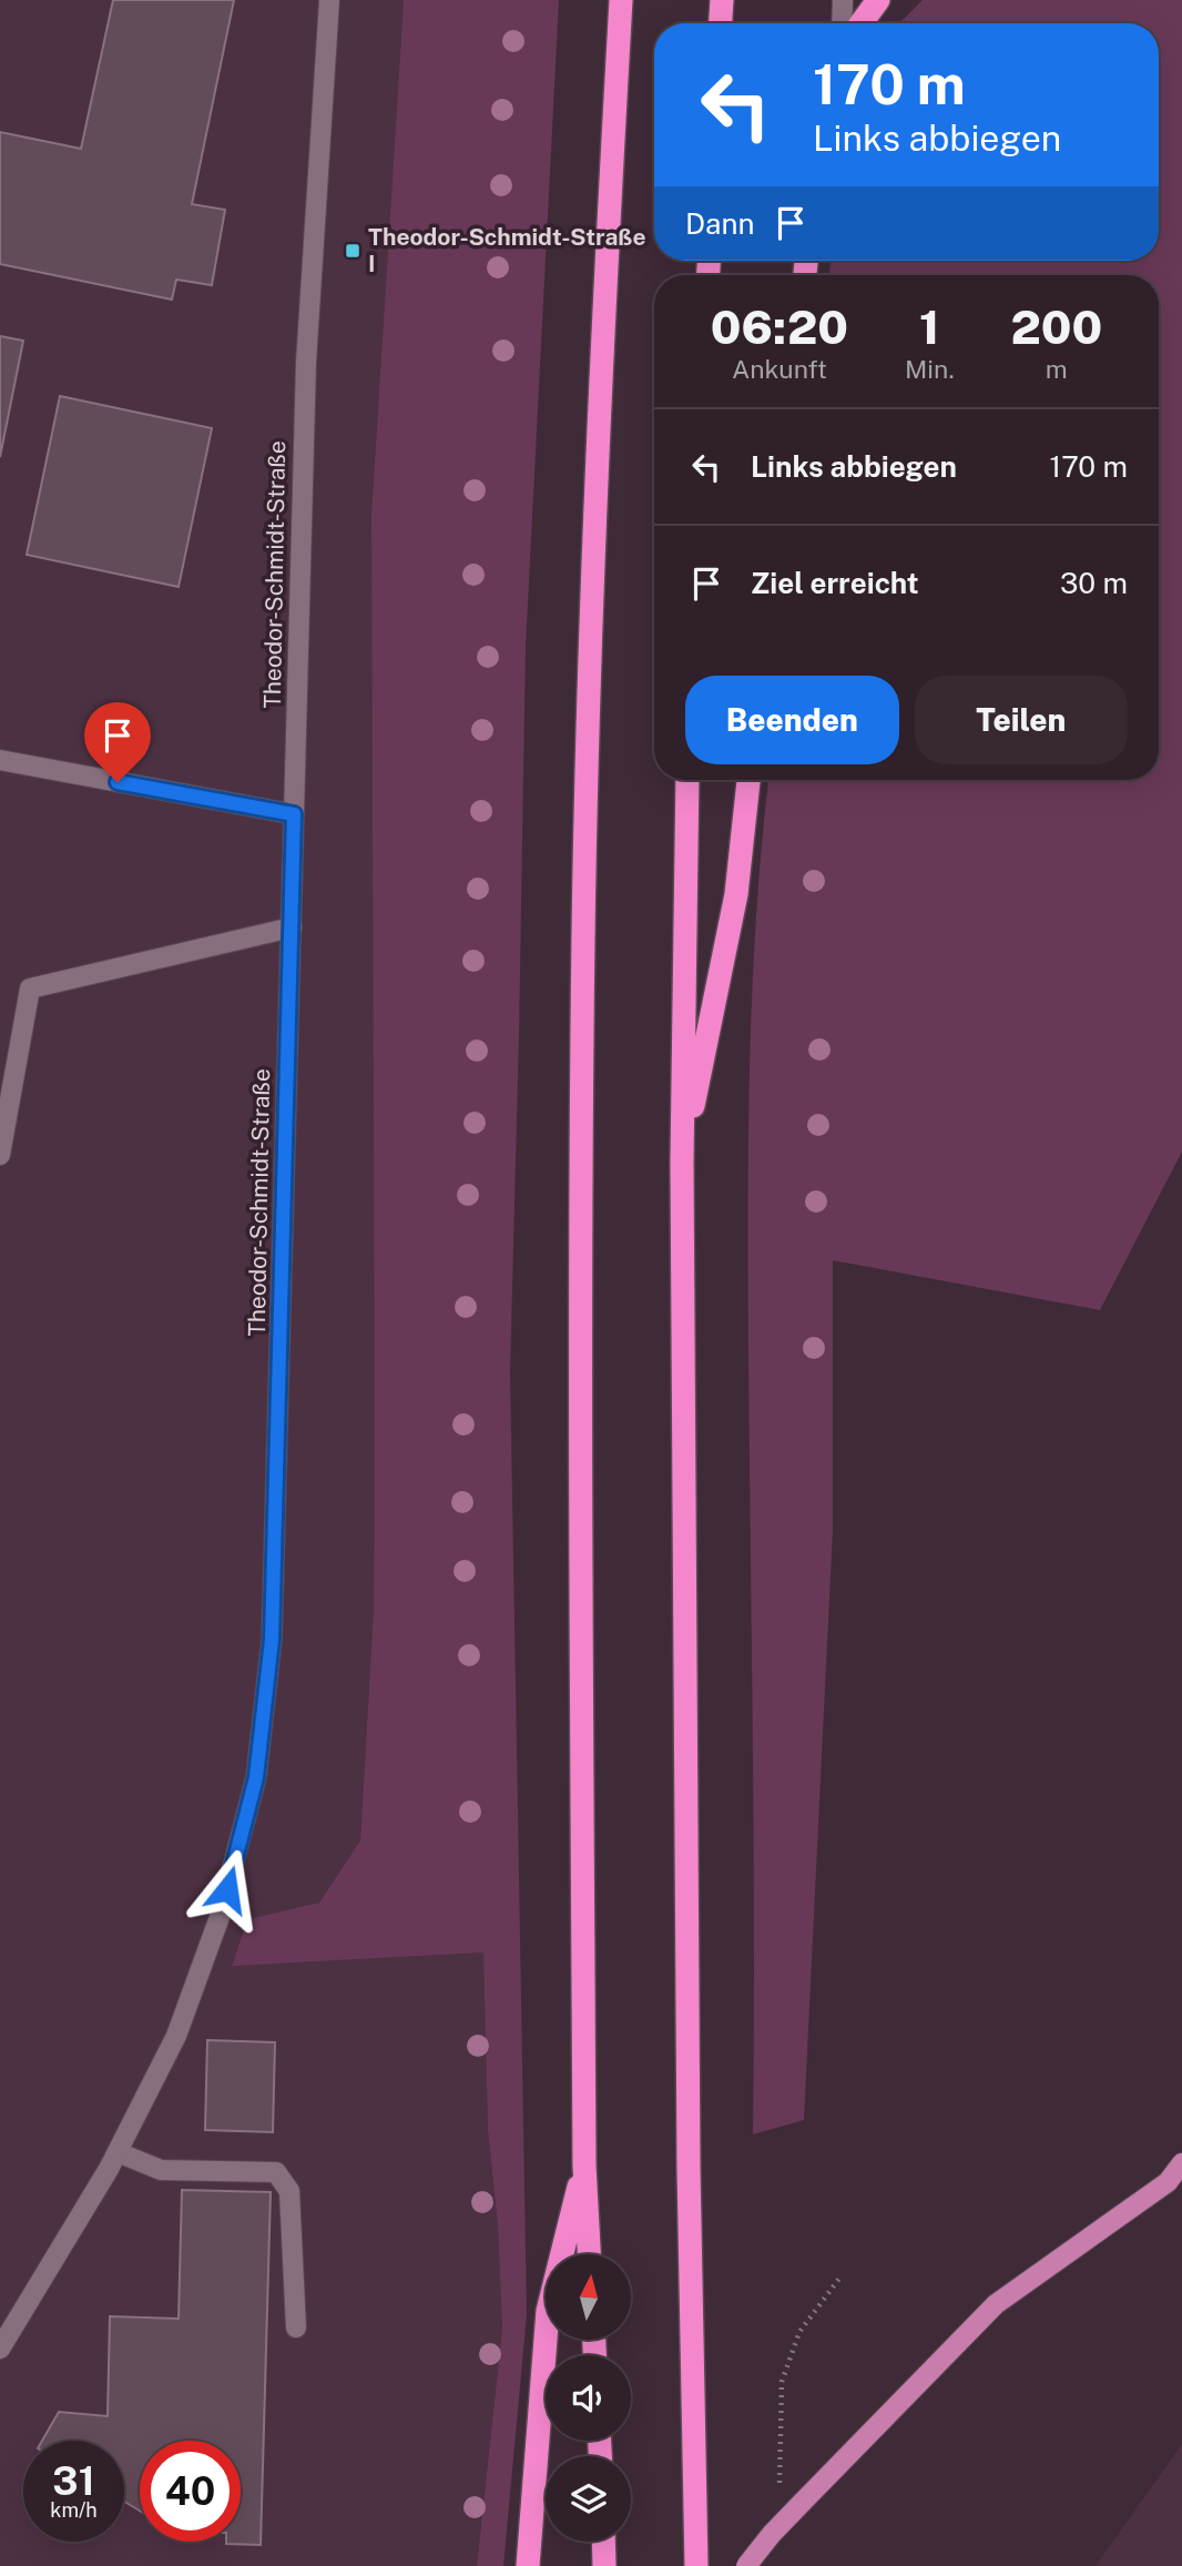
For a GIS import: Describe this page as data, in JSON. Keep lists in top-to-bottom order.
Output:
{
  "streets": {
    "street": ["Theodor-Schmidt-Straße"]
  },
  "places": {
    "transit": ["Theodor-Schmidt-Straße I"]
  },
  "north": "top",
  "page": {
    "turn": ["170 m", "Links abbiegen"],
    "then": "Dann",
    "eta": [
      "06:20",
      "Ankunft",
      "1",
      "Min.",
      "200",
      "m"
    ],
    "list": [
      {
        "name": "Links abbiegen",
        "value": "170 m"
      },
      {
        "name": "Ziel erreicht",
        "value": "30 m"
      }
    ],
    "buttons": ["Beenden", "Teilen"],
    "speed": "31 km/h",
    "limit": "40"
  }
}
